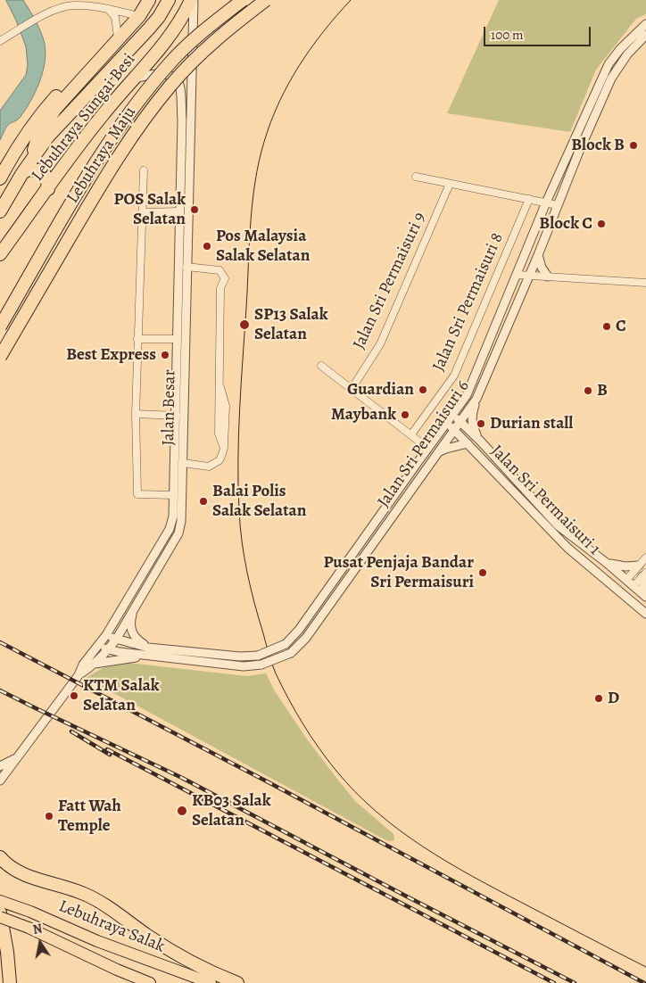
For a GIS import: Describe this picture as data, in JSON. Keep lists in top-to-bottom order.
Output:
{
  "streets": {
    "highway": ["Lebuhraya Sungai Besi", "Lebuhraya Maju", "Lebuhraya Salak"],
    "street": [
      "Jalan Sri Permaisuri 9",
      "Jalan Sri Permaisuri 8",
      "Jalan Besar",
      "Jalan Sri Permaisuri 6",
      "Jalan Sri Permaisuri 1"
    ]
  },
  "crossings": [
    ["Lebuhraya Sungai Besi", "Jalan Besar"],
    ["Jalan Besar", "Jalan Sri Permaisuri 6"],
    ["Jalan Sri Permaisuri 6", "Jalan Sri Permaisuri 1"]
  ],
  "places": [
    "Block B",
    "POS Salak Selatan",
    "Block C",
    "Pos Malaysia Salak Selatan",
    "SP13 Salak Selatan",
    "C",
    "Best Express",
    "Guardian",
    "B",
    "Maybank",
    "Durian stall",
    "Balai Polis Salak Selatan",
    "Pusat Penjaja Bandar Sri Permaisuri",
    "KTM Salak Selatan",
    "D",
    "KB03 Salak Selatan",
    "Fatt Wah Temple"
  ],
  "scale_bar": "100 m",
  "north": "top"
}
